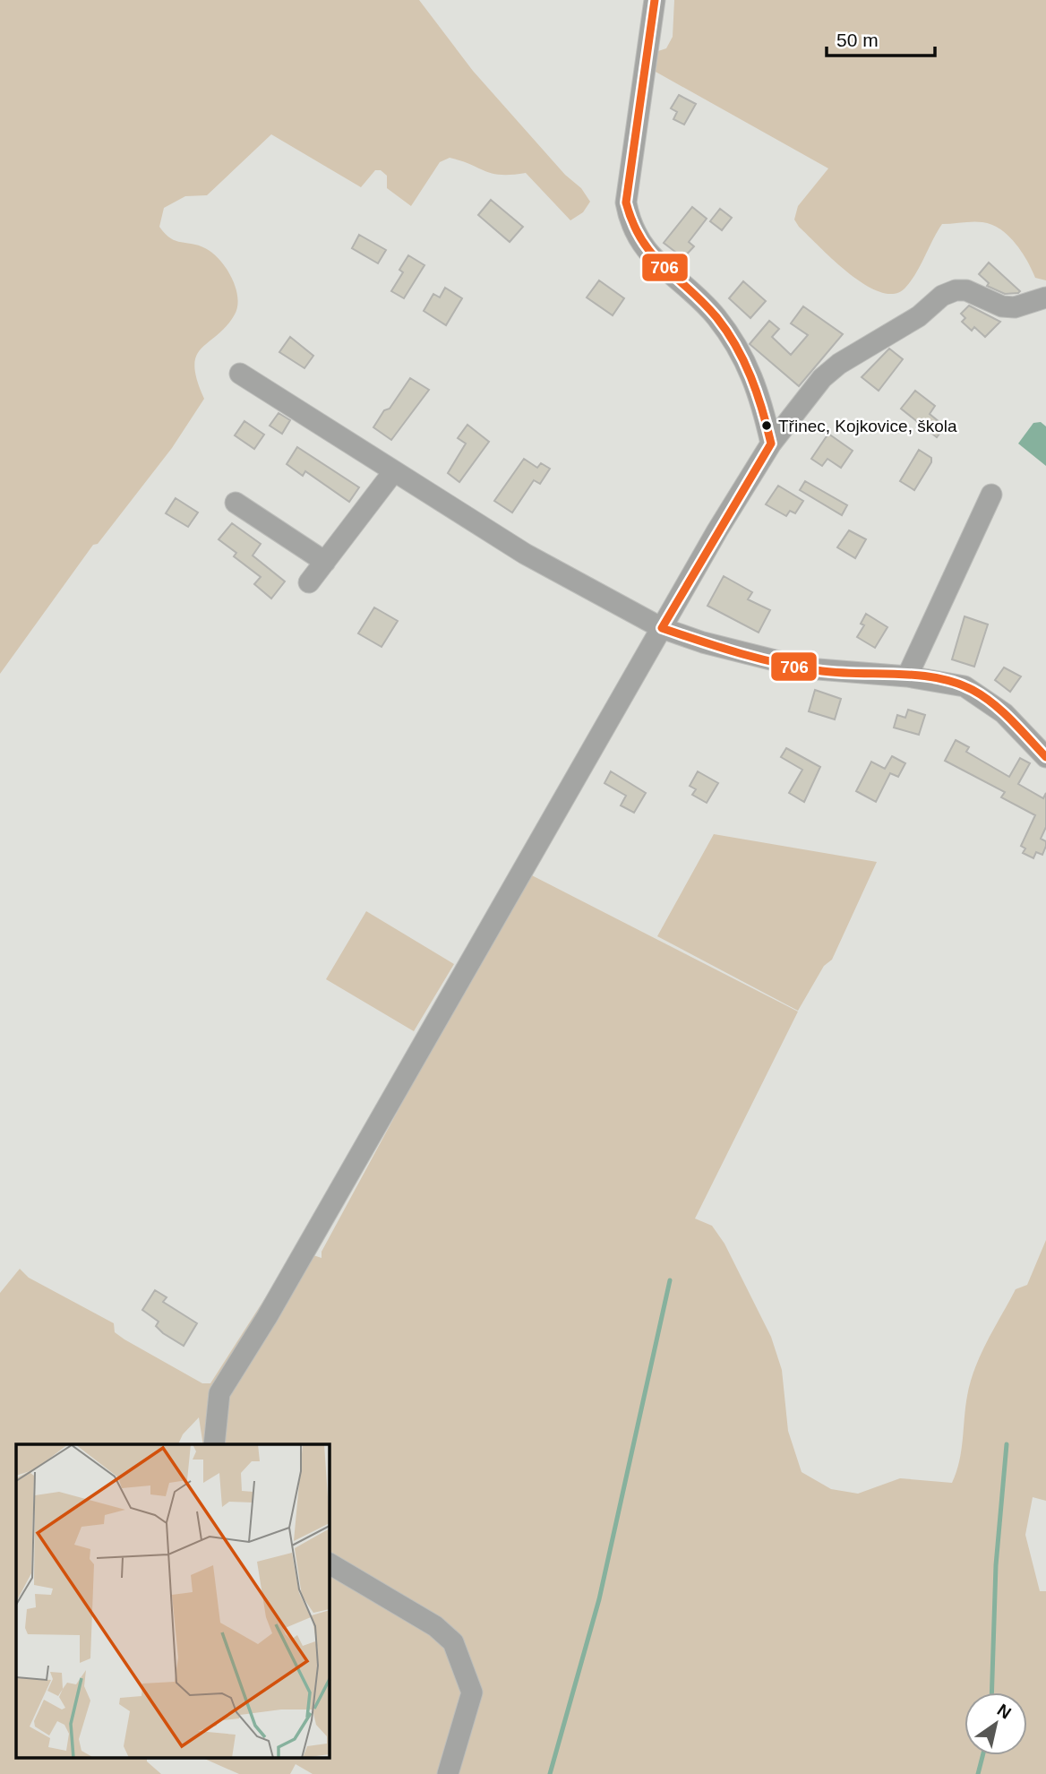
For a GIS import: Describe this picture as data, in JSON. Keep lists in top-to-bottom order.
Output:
{
  "places": ["Třinec, Kojkovice, škola"],
  "lines": ["transit line 706"],
  "scale_bar": "50 m",
  "north": "top right"
}
